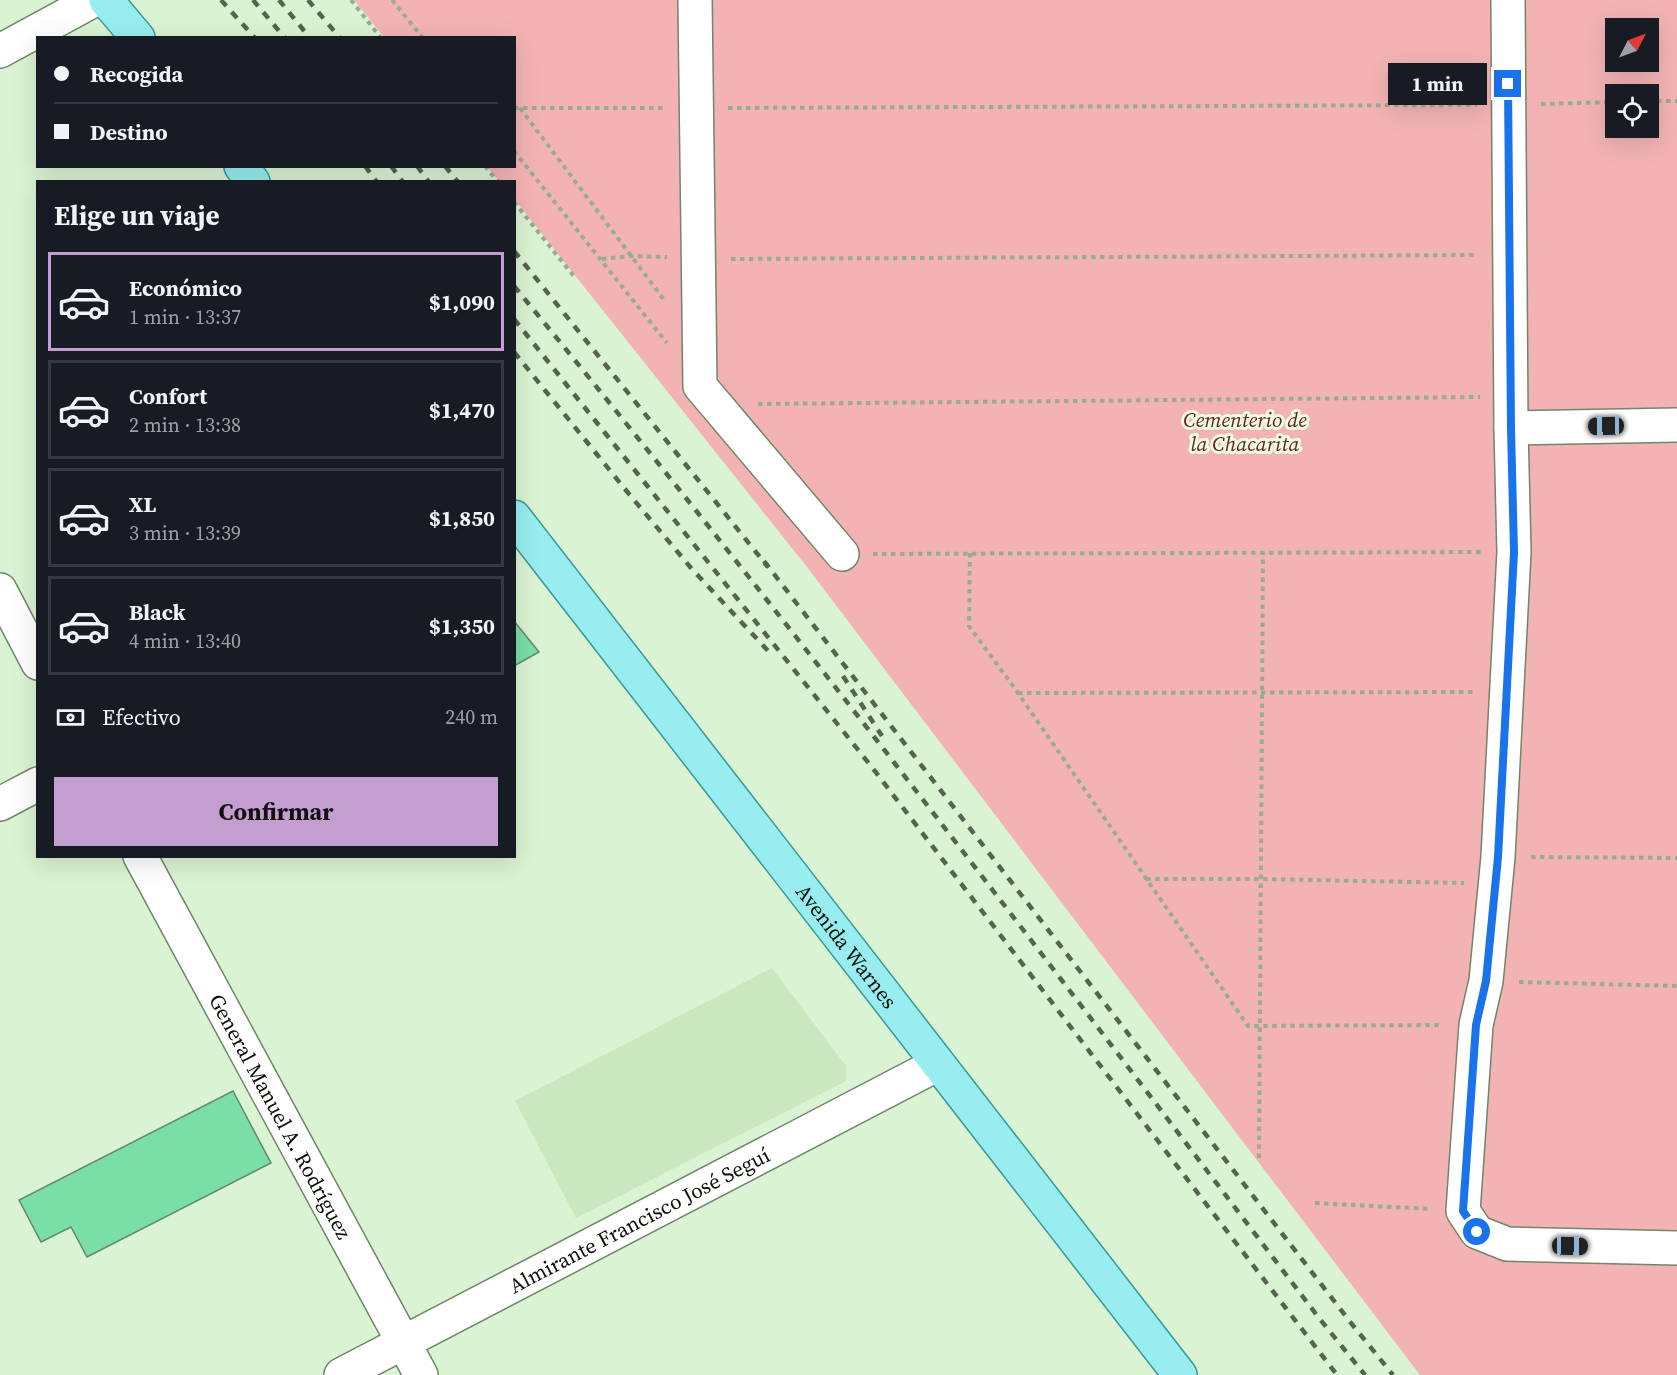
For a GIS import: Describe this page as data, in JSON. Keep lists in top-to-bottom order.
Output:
{
  "streets": {
    "main road": ["Avenida Warnes"],
    "street": ["General Manuel A. Rodríguez", "Almirante Francisco José Seguí"]
  },
  "crossings": [
    ["Avenida Warnes", "Almirante Francisco José Seguí"],
    ["General Manuel A. Rodríguez", "Almirante Francisco José Seguí"]
  ],
  "parks": ["Cementerio de la Chacarita"],
  "north": "top right",
  "page": {
    "banner": ["Recogida", "Destino"],
    "bubble": "1 min",
    "heading": "Elige un viaje",
    "list": [
      {
        "name": "Económico",
        "note": "1 min · 13:37",
        "value": "$1,090"
      },
      {
        "name": "Confort",
        "note": "2 min · 13:38",
        "value": "$1,470"
      },
      {
        "name": "XL",
        "note": "3 min · 13:39",
        "value": "$1,850"
      },
      {
        "name": "Black",
        "note": "4 min · 13:40",
        "value": "$1,350"
      }
    ],
    "pay": ["Efectivo", "240 m"],
    "buttons": "Confirmar"
  }
}
